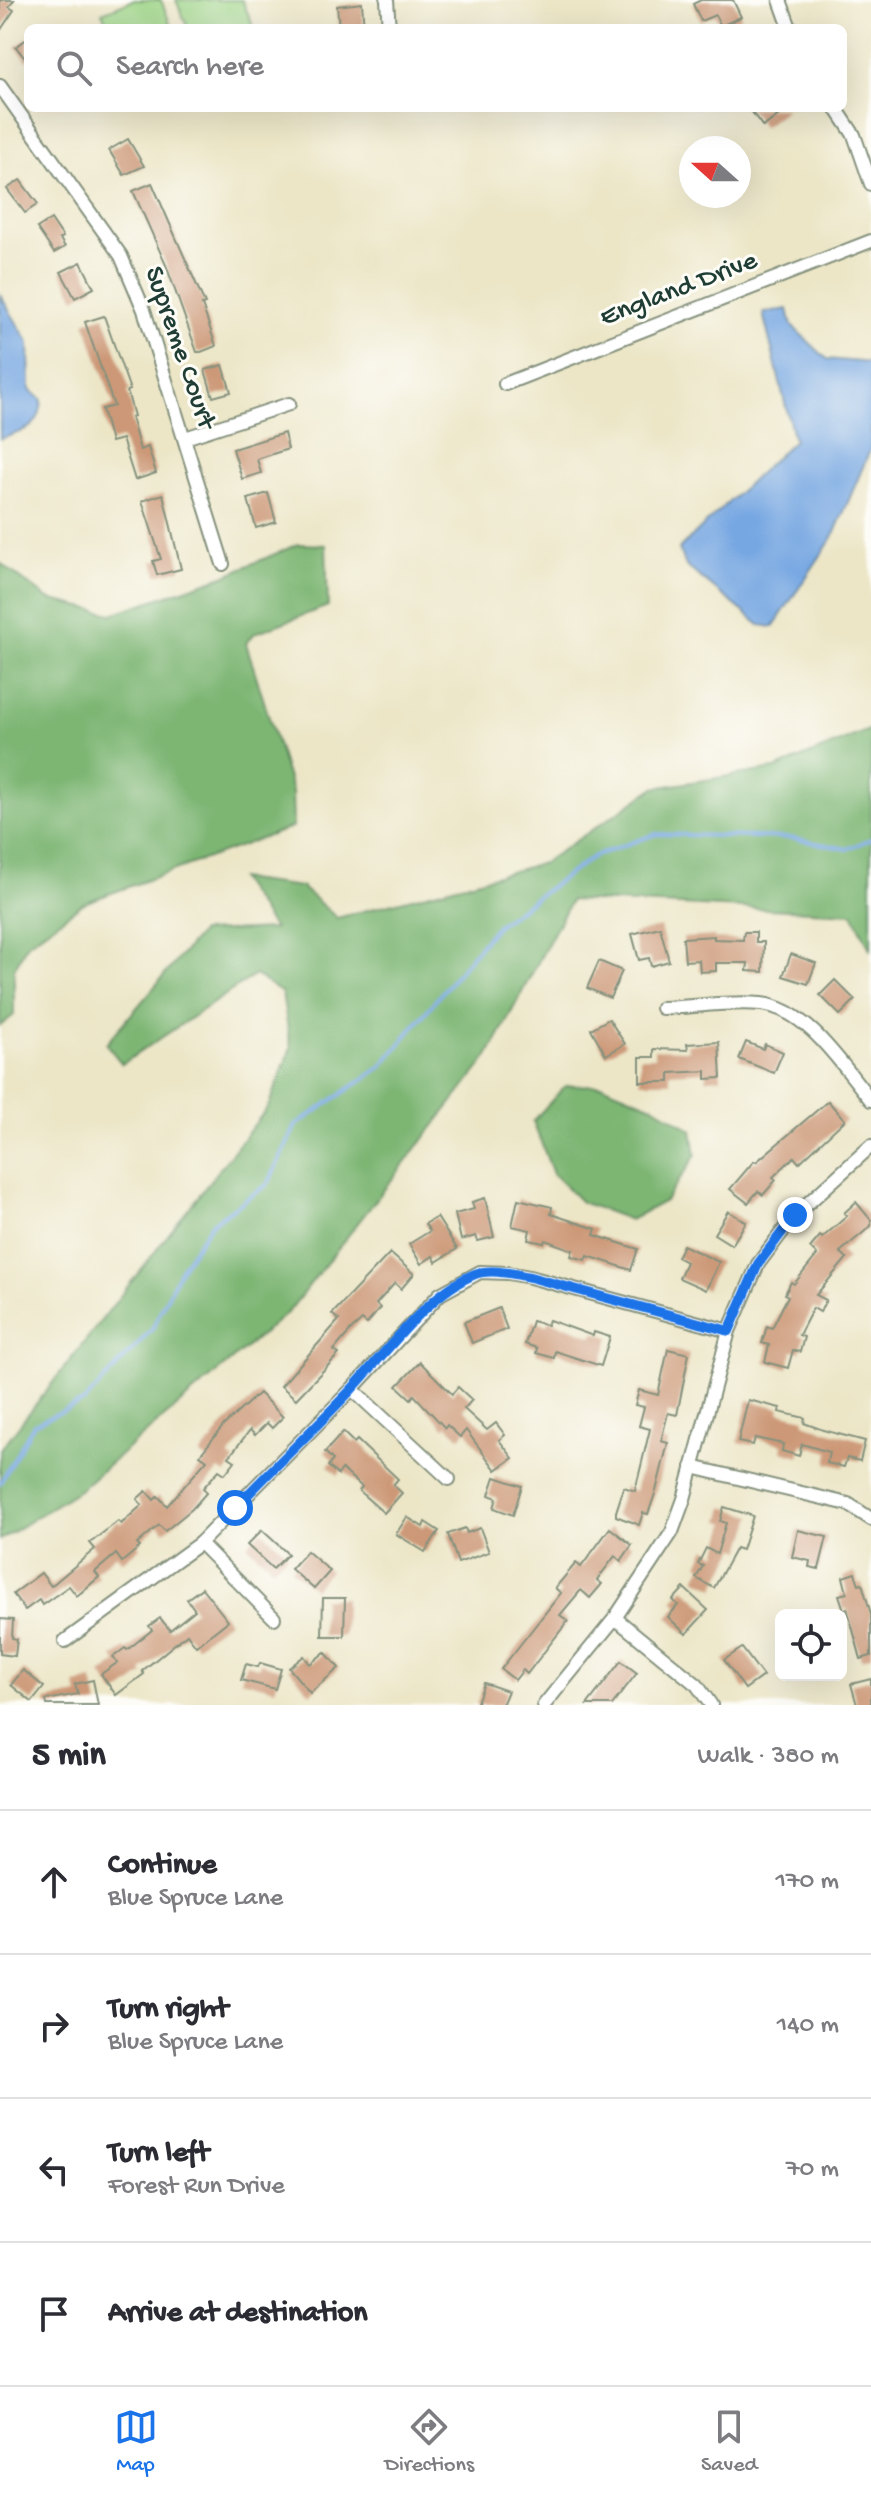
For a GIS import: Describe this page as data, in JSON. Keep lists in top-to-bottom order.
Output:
{
  "streets": {
    "street": ["England Drive", "Supreme Court"]
  },
  "north": "left",
  "page": {
    "search": "Search here",
    "heading": ["5 min", "Walk · 380 m"],
    "list": [
      ["Continue", "Blue Spruce Lane", "170 m"],
      ["Turn right", "Blue Spruce Lane", "140 m"],
      ["Turn left", "Forest Run Drive", "70 m"],
      "Arrive at destination"
    ],
    "nav": ["Map", "Directions", "Saved"]
  }
}
